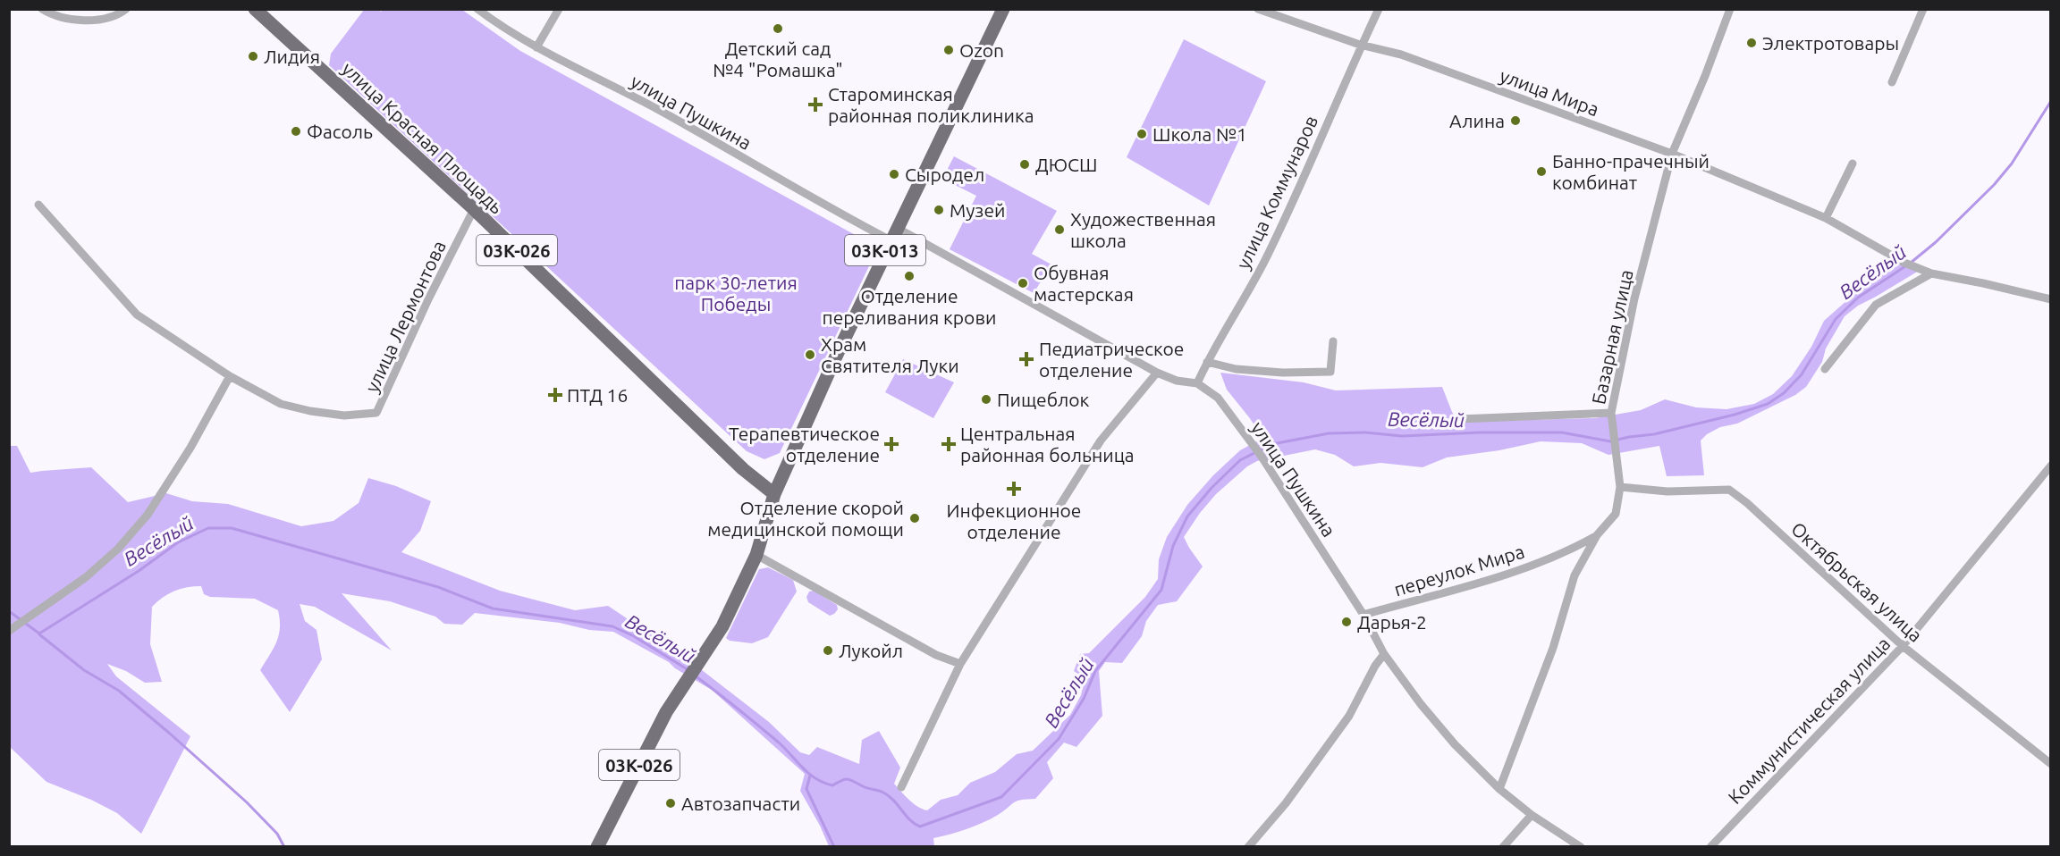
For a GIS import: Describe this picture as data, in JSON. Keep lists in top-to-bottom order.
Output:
{
  "streets": {
    "main road": ["улица Красная Площадь", "03К-026", "03К-013"],
    "street": [
      "улица Мира",
      "улица Пушкина",
      "улица Коммунаров",
      "улица Лермонтова",
      "Базарная улица",
      "переулок Мира",
      "Октябрьская улица",
      "Коммунистическая улица"
    ]
  },
  "crossings": [
    ["улица Мира", "улица Коммунаров"],
    ["улица Мира", "Базарная улица"],
    ["улица Пушкина", "улица Коммунаров"],
    ["улица Пушкина", "03К-013"],
    ["улица Пушкина", "Базарная улица"],
    ["улица Пушкина", "переулок Мира"],
    ["улица Красная Площадь", "03К-026"],
    ["улица Красная Площадь", "03К-013"],
    ["улица Красная Площадь", "улица Лермонтова"],
    ["03К-026", "03К-013"],
    ["Базарная улица", "переулок Мира"],
    ["Базарная улица", "Октябрьская улица"],
    ["Октябрьская улица", "Коммунистическая улица"]
  ],
  "water": ["Весёлый"],
  "parks": ["парк 30-летия Победы"],
  "places": {
    "other": [
      "Детский сад №4 \"Ромашка\"",
      "Электротовары",
      "Ozon",
      "Лидия",
      "Алина",
      "Фасоль",
      "Школа №1",
      "ДЮСШ",
      "Банно-прачечный комбинат",
      "Сыродел",
      "Музей",
      "Художественная школа",
      "Отделение переливания крови",
      "Обувная мастерская",
      "Храм Святителя Луки",
      "Пищеблок",
      "Отделение скорой медицинской помощи",
      "Дарья-2",
      "Лукойл",
      "Автозапчасти"
    ],
    "health": [
      "Староминская районная поликлиника",
      "Педиатрическое отделение",
      "ПТД 16",
      "Терапевтическое отделение",
      "Центральная районная больница",
      "Инфекционное отделение"
    ]
  }
}
